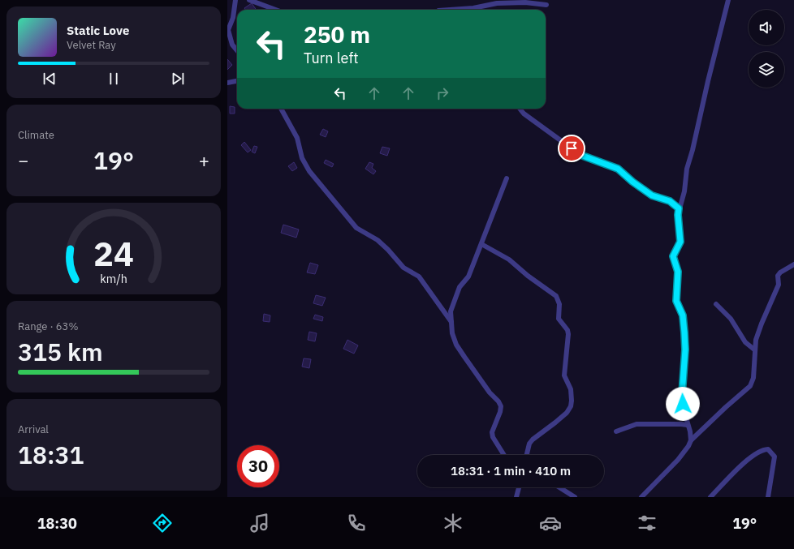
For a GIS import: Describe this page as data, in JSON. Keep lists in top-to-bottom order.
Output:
{
  "page": {
    "turn": ["250 m", "Turn left"],
    "song": ["Static Love", "Velvet Ray"],
    "tile": [
      "Climate",
      ["Range · 63%", "315 km"],
      ["Arrival", "18:31"]
    ],
    "heat": ["−", "19°", "+"],
    "limit": "30",
    "trip": "18:31 · 1 min · 410 m",
    "tabs": ["18:30", "19°"],
    "gauge": ["24", "km/h"]
  }
}
